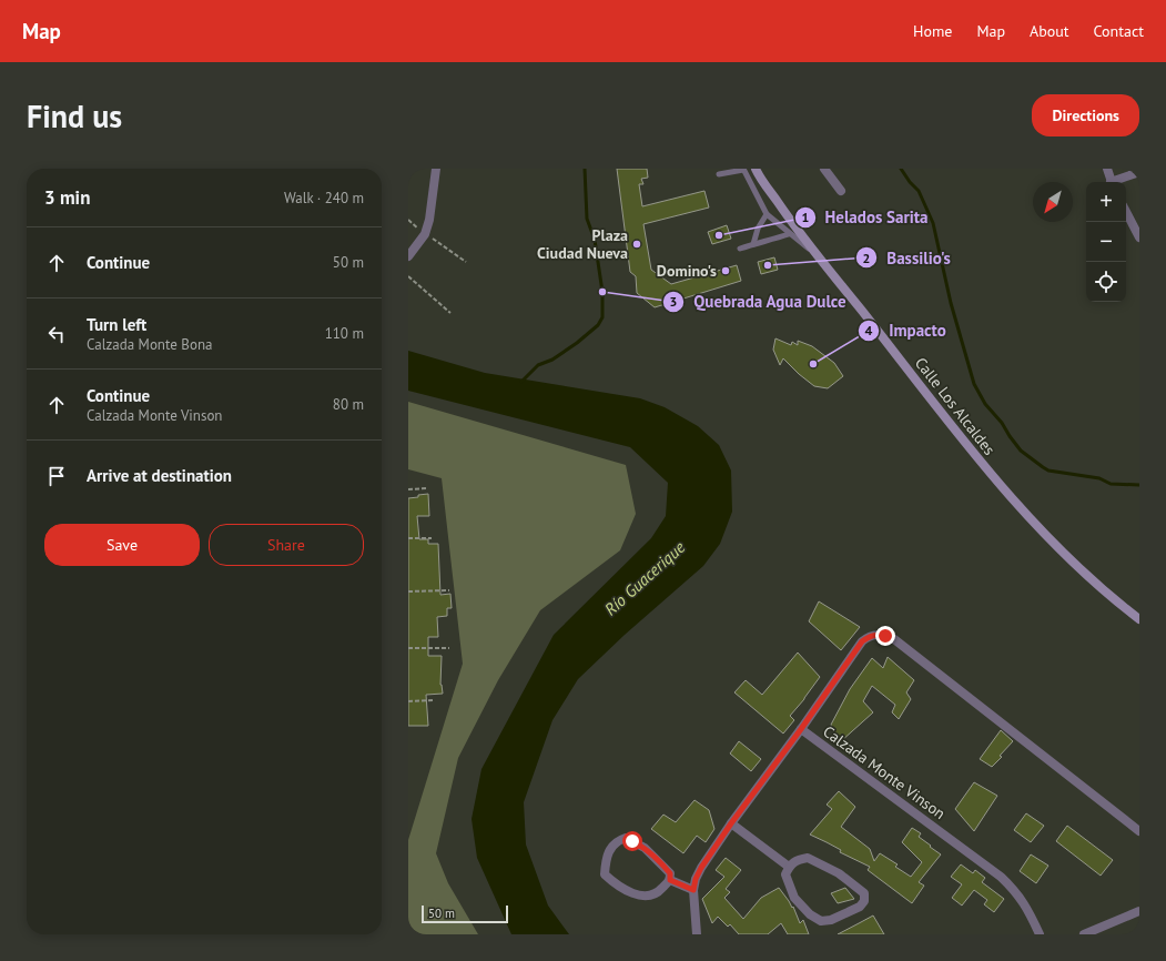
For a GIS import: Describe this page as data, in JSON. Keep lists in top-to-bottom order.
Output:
{
  "streets": {
    "main road": ["Calle Los Alcaldes"],
    "street": ["Calzada Monte Vinson"]
  },
  "water": ["Río Guacerique"],
  "places": [
    "Helados Sarita",
    "Plaza Ciudad Nueva",
    "Bassilio's",
    "Domino's",
    "Quebrada Agua Dulce",
    "Impacto"
  ],
  "scale_bar": "50 m",
  "north": "bottom left",
  "page": {
    "header": "Map",
    "nav": [
      "Home",
      "Map",
      "About",
      "Contact"
    ],
    "buttons": [
      "Directions",
      ["Save", "Share"]
    ],
    "title": "Find us",
    "heading": ["3 min", "Walk · 240 m"],
    "map_buttons": ["+", "−"],
    "list": [
      ["Continue", "50 m"],
      ["Turn left", "Calzada Monte Bona", "110 m"],
      ["Continue", "Calzada Monte Vinson", "80 m"],
      "Arrive at destination"
    ],
    "scale": "50 m"
  }
}
